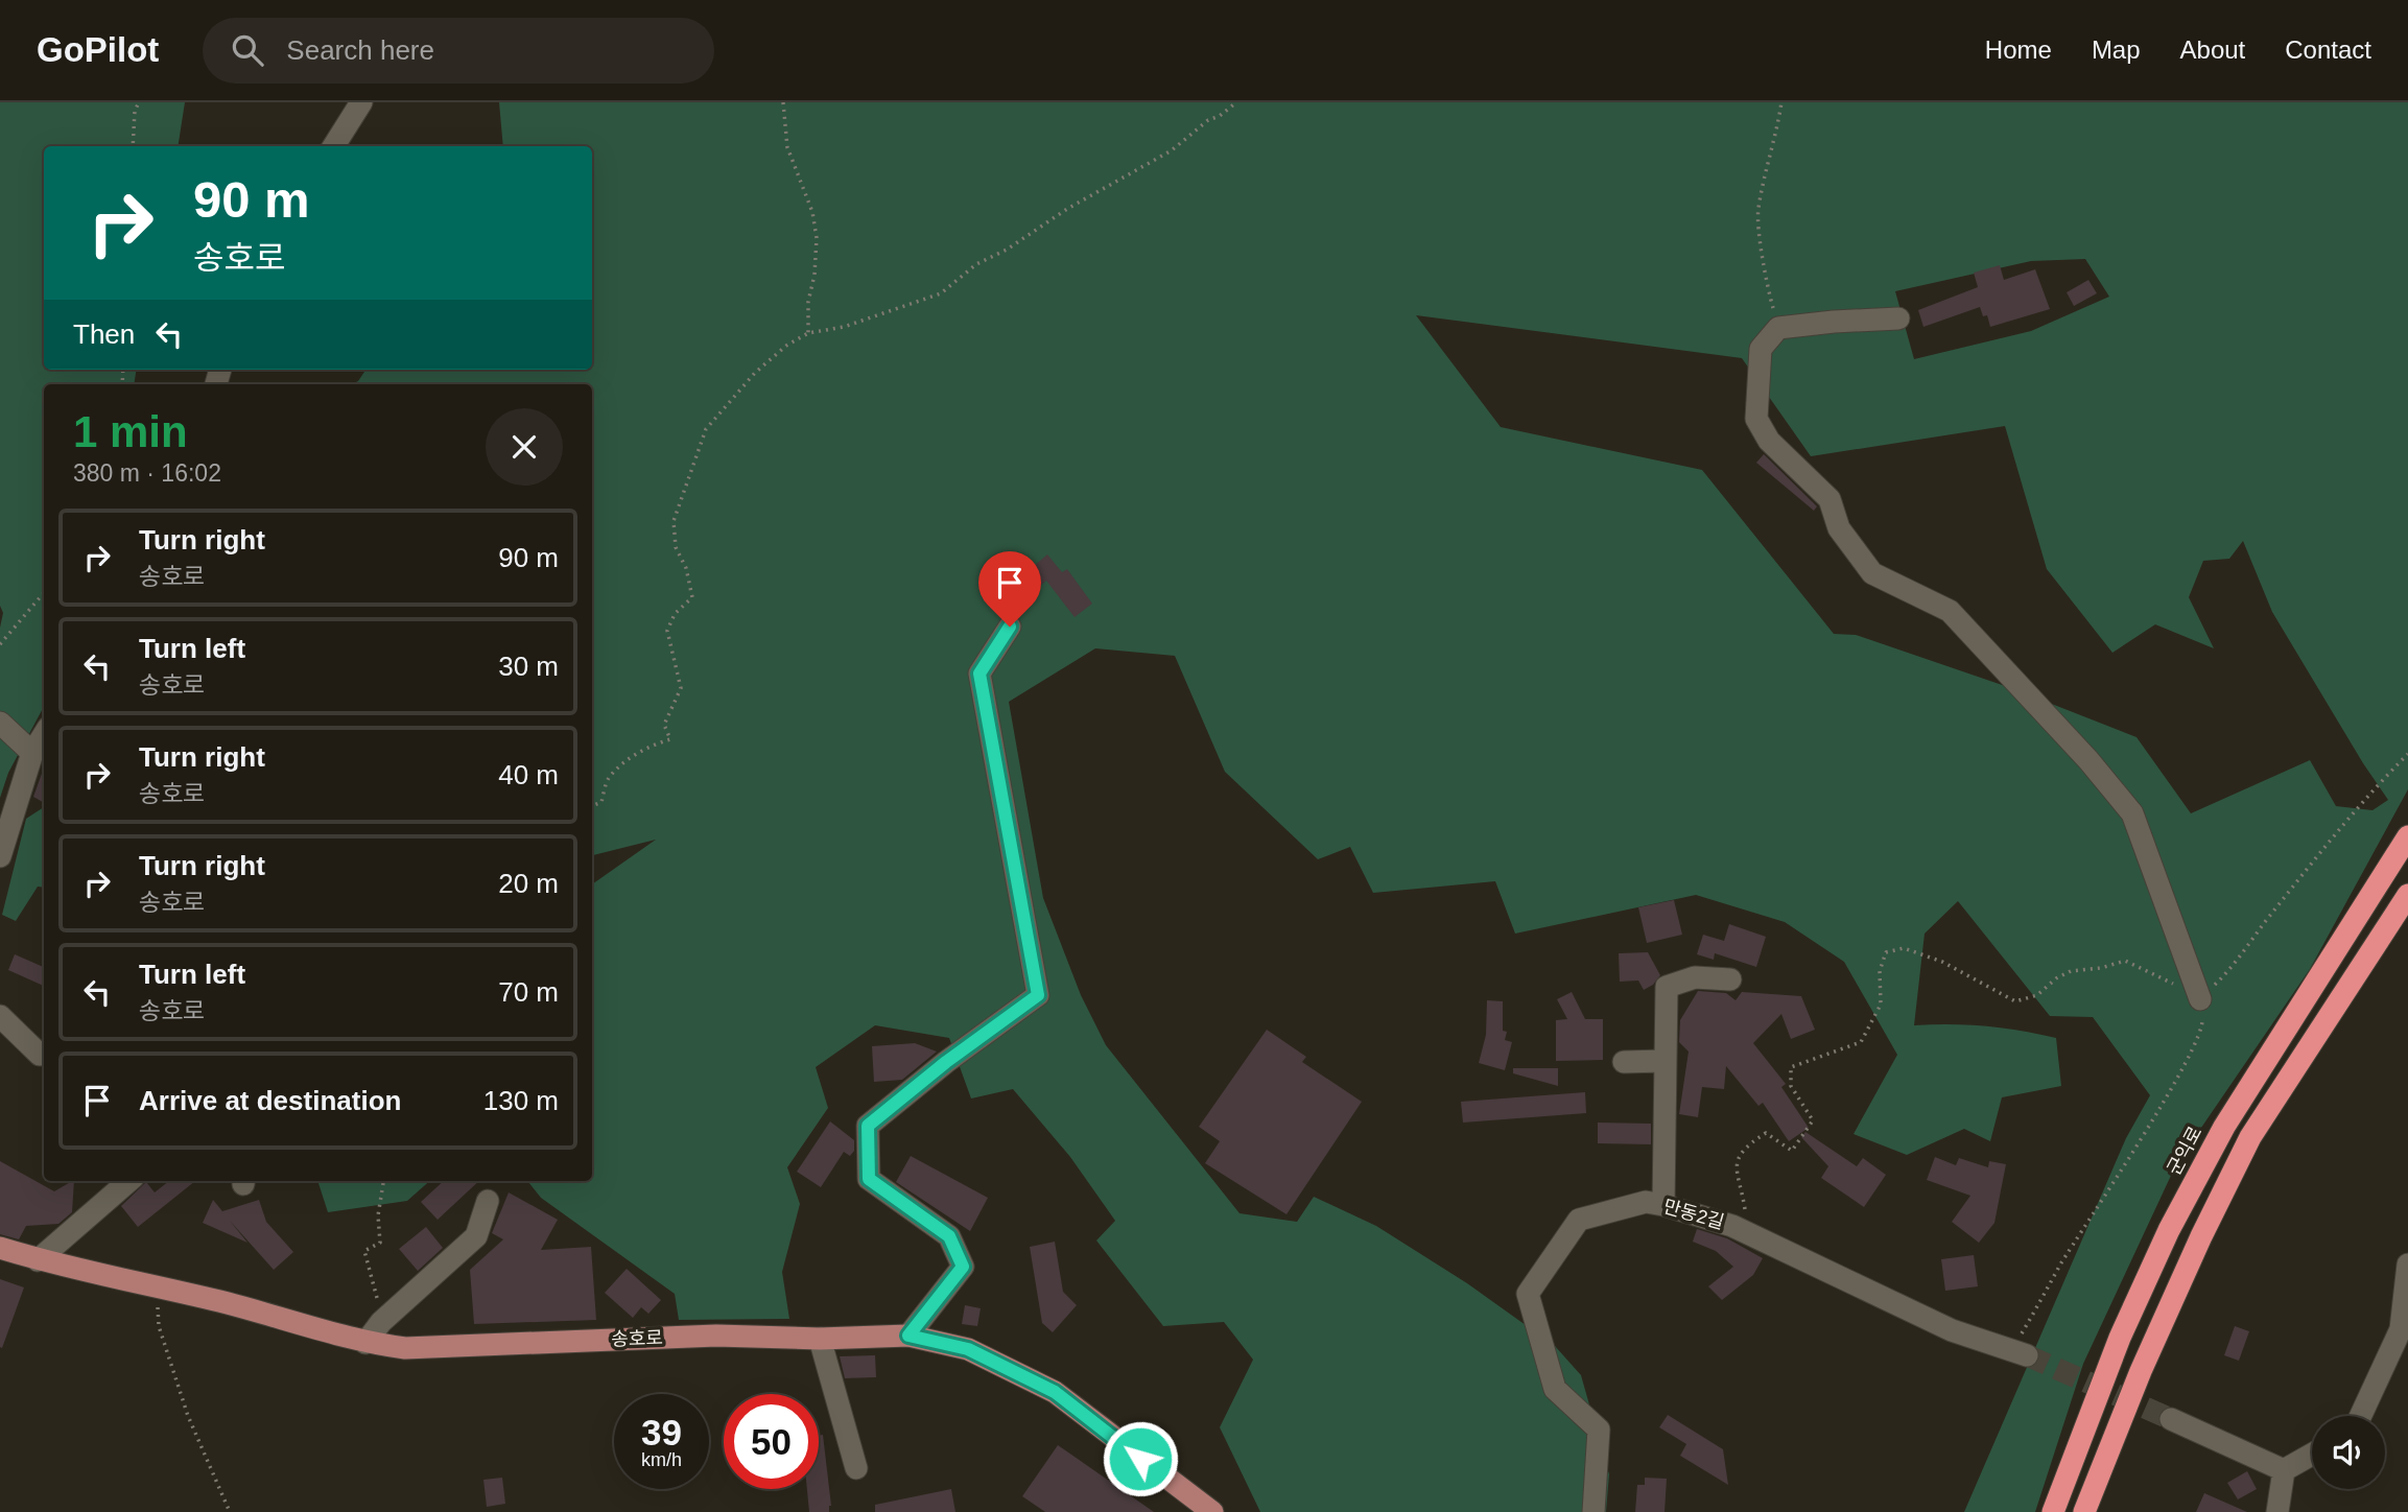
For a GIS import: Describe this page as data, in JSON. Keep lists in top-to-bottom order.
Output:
{
  "streets": {
    "highway": ["군익로"],
    "main road": ["송호로"],
    "street": ["만동2길"]
  },
  "page": {
    "header": "GoPilot",
    "search": "Search here",
    "nav": [
      "Home",
      "Map",
      "About",
      "Contact"
    ],
    "turn": ["90 m", "송호로"],
    "then": "Then",
    "heading": ["1 min", "380 m · 16:02"],
    "list": [
      {
        "name": "Turn right",
        "note": "송호로",
        "value": "90 m"
      },
      {
        "name": "Turn left",
        "note": "송호로",
        "value": "30 m"
      },
      {
        "name": "Turn right",
        "note": "송호로",
        "value": "40 m"
      },
      {
        "name": "Turn right",
        "note": "송호로",
        "value": "20 m"
      },
      {
        "name": "Turn left",
        "note": "송호로",
        "value": "70 m"
      },
      {
        "name": "Arrive at destination",
        "value": "130 m"
      }
    ],
    "speed": "39 km/h",
    "limit": "50"
  }
}
